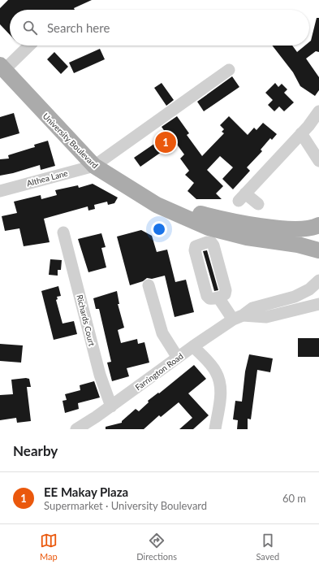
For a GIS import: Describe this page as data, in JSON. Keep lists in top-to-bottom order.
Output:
{
  "streets": {
    "main road": ["University Boulevard"],
    "street": ["Althea Lane", "Richards Court", "Farrington Road"]
  },
  "crossings": [
    ["University Boulevard", "Althea Lane"],
    ["Richards Court", "Farrington Road"]
  ],
  "page": {
    "search": "Search here",
    "pins": "1",
    "heading": "Nearby",
    "list": [
      {
        "mark": "1",
        "name": "EE Makay Plaza",
        "note": "Supermarket · University Boulevard",
        "value": "60 m"
      }
    ],
    "nav": ["Map", "Directions", "Saved"]
  }
}
